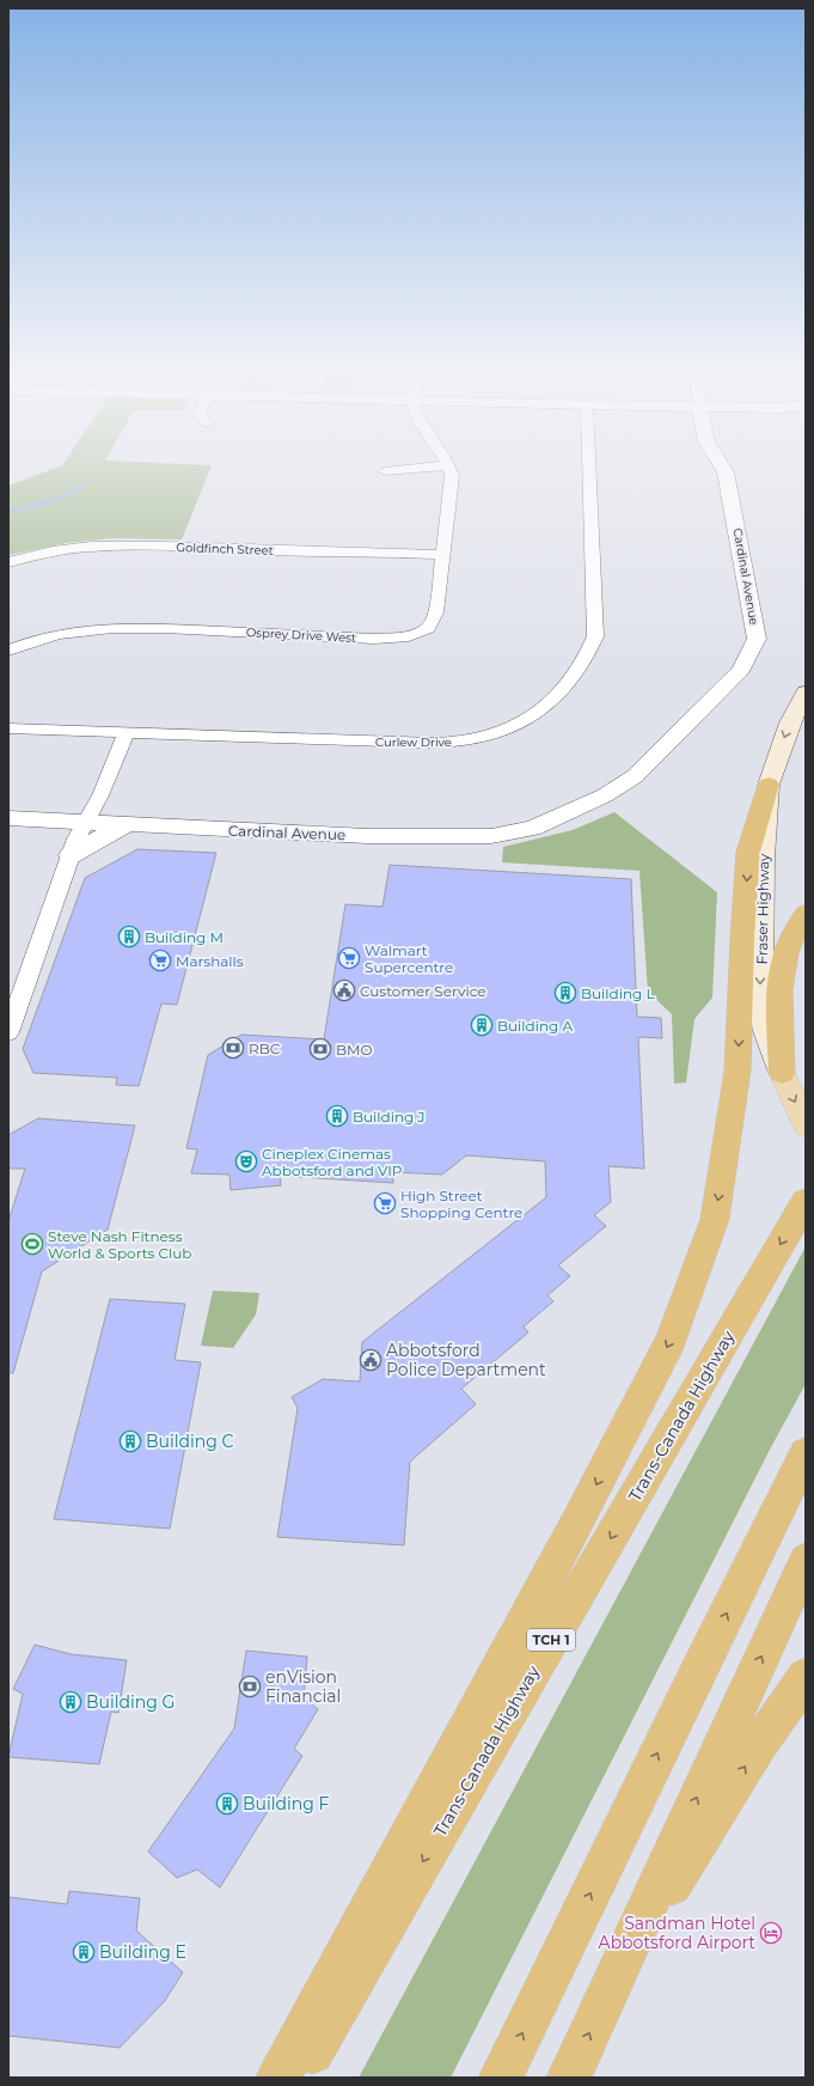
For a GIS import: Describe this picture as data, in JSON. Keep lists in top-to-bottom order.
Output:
{
  "streets": {
    "highway": ["Trans-Canada Highway", "TCH 1"],
    "main road": ["Fraser Highway"],
    "street": [
      "Goldfinch Street",
      "Cardinal Avenue",
      "Osprey Drive West",
      "Curlew Drive"
    ]
  },
  "crossings": [
    ["Goldfinch Street", "Osprey Drive West"]
  ],
  "one_way": ["Fraser Highway"],
  "places": {
    "building": [
      "Building M",
      "Building L",
      "Building A",
      "Building J",
      "Building C",
      "Building G",
      "Building F",
      "Building E"
    ],
    "supermarket": ["Walmart Supercentre", "Marshalls", "High Street Shopping Centre"],
    "public building": ["Customer Service", "Abbotsford Police Department"],
    "bank": ["RBC", "BMO", "enVision Financial"],
    "theatre": ["Cineplex Cinemas Abbotsford and VIP"],
    "sports": ["Steve Nash Fitness World & Sports Club"],
    "hotel": ["Sandman Hotel Abbotsford Airport"]
  }
}
